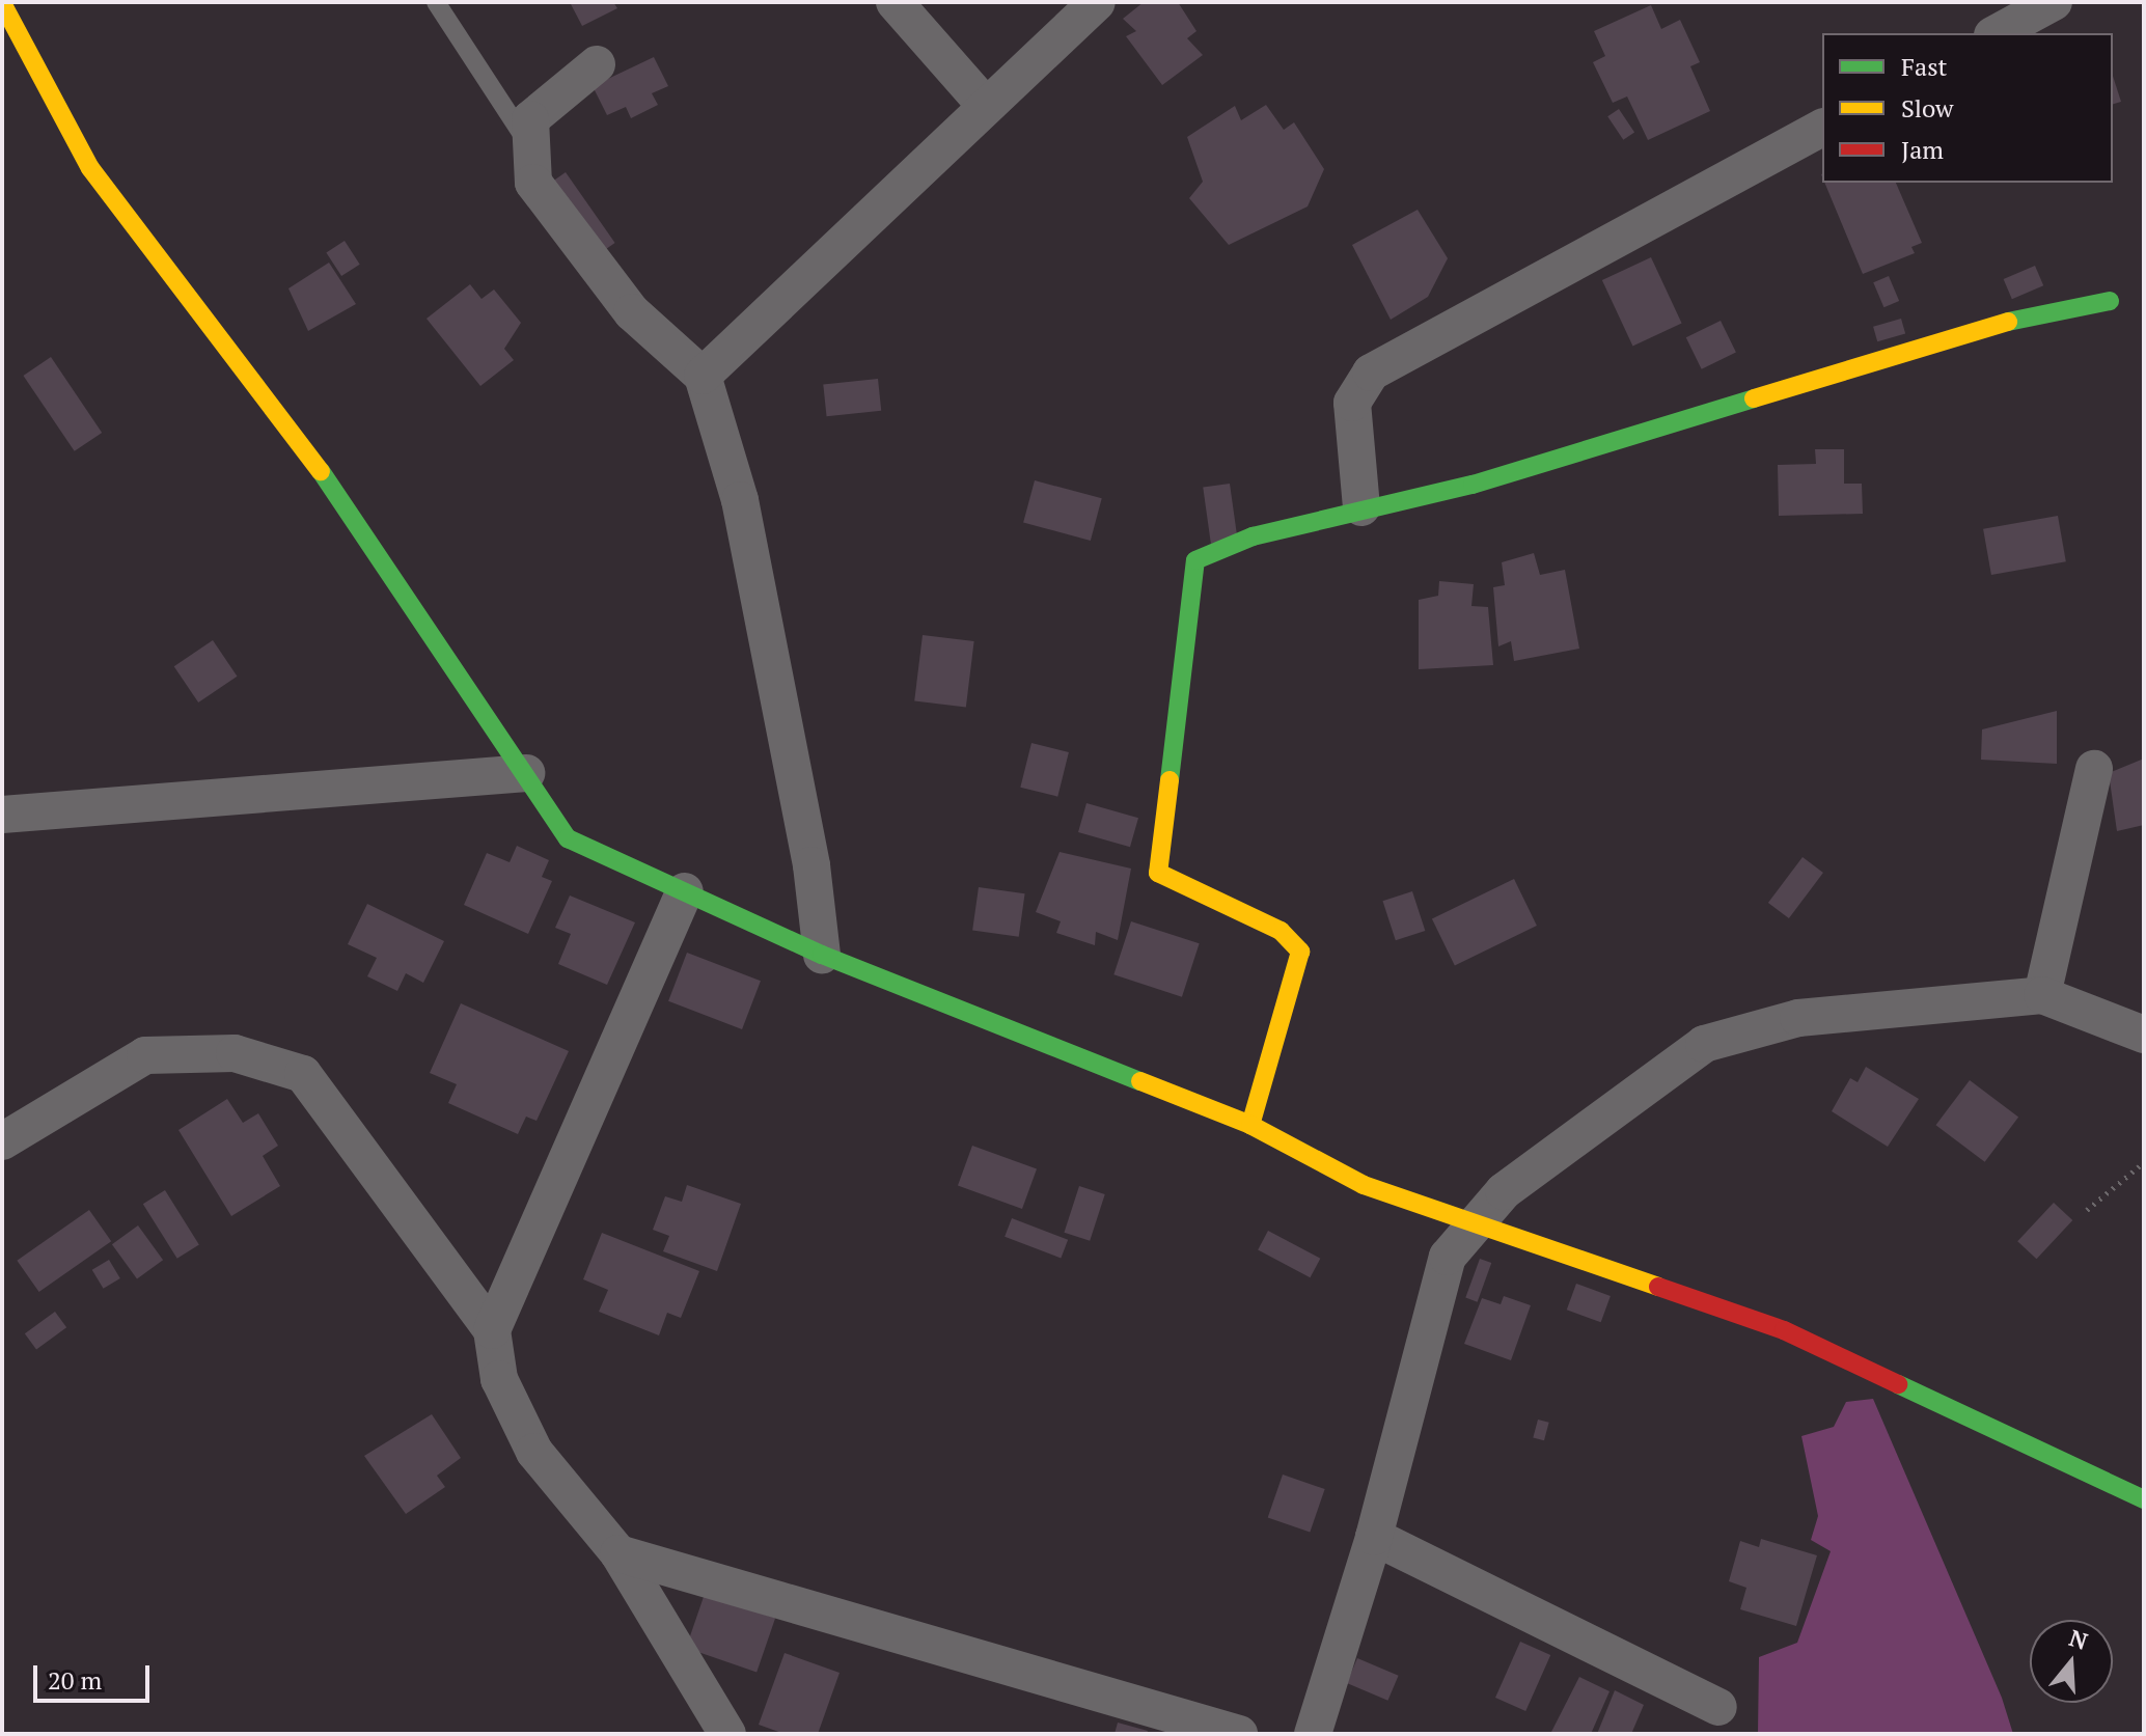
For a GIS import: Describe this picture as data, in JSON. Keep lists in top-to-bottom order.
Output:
{
  "legend": ["Fast", "Slow", "Jam"],
  "scale_bar": "20 m",
  "north": "top"
}
